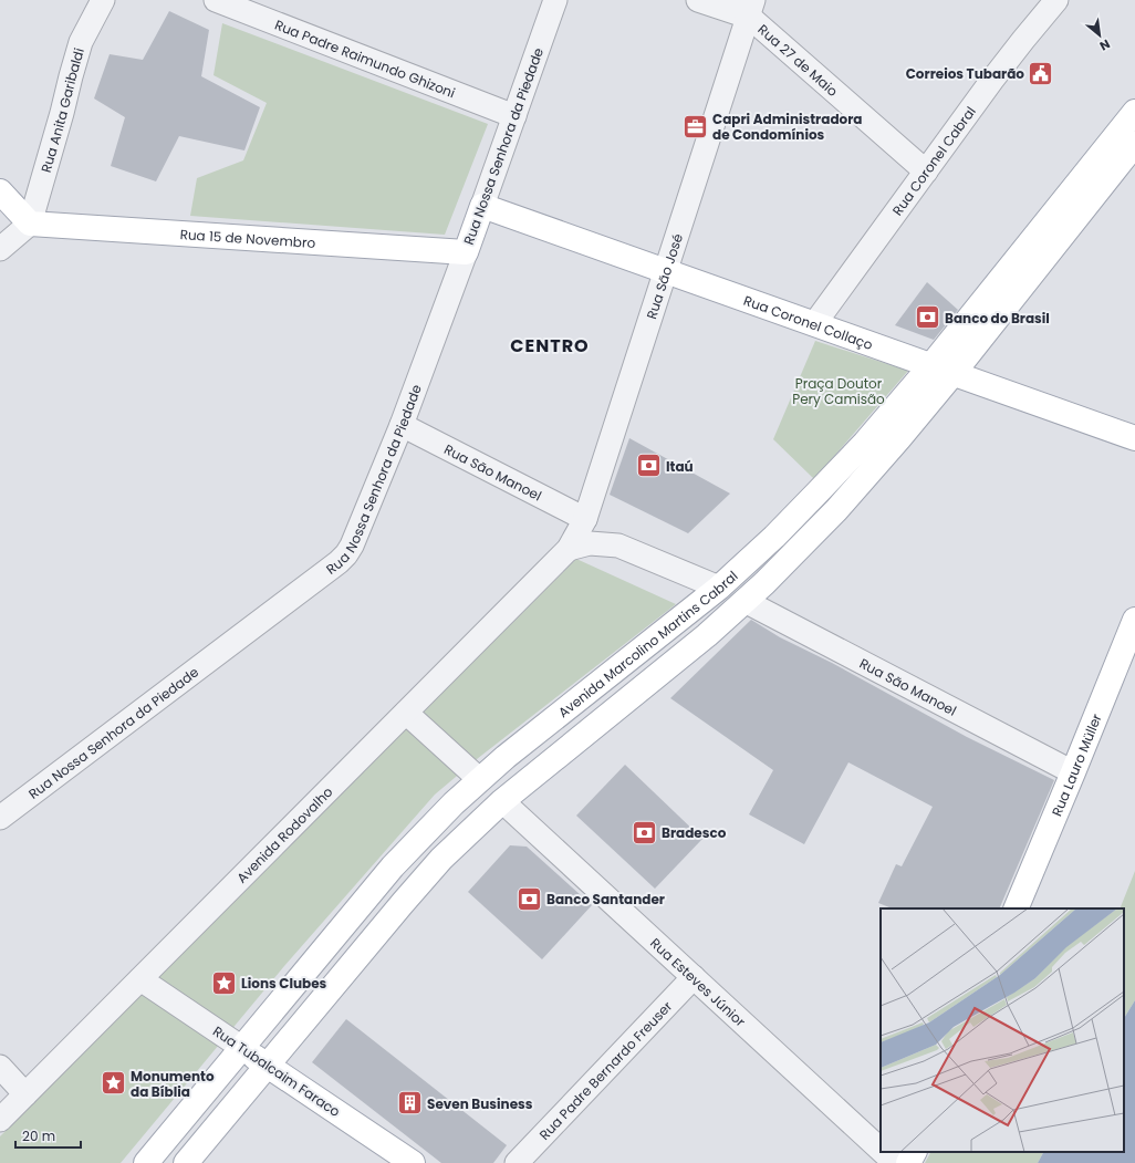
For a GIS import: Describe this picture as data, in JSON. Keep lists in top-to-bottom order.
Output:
{
  "streets": {
    "main road": [
      "Rua Nossa Senhora da Piedade",
      "Rua 15 de Novembro",
      "Rua Coronel Collaço",
      "Avenida Marcolino Martins Cabral",
      "Rua Lauro Müller",
      "Rua Tubalcaim Faraco"
    ],
    "street": [
      "Rua Padre Raimundo Ghizoni",
      "Rua 27 de Maio",
      "Rua Anita Garibaldi",
      "Rua Coronel Cabral",
      "Rua São José",
      "Rua São Manoel",
      "Avenida Rodovalho",
      "Rua Esteves Júnior",
      "Rua Padre Bernardo Freuser"
    ]
  },
  "crossings": [
    ["Rua Padre Raimundo Ghizoni", "Rua Nossa Senhora da Piedade"],
    ["Rua 27 de Maio", "Rua Coronel Cabral"],
    ["Rua 27 de Maio", "Rua São José"],
    ["Rua Anita Garibaldi", "Rua 15 de Novembro"],
    ["Rua Nossa Senhora da Piedade", "Rua 15 de Novembro"],
    ["Rua Nossa Senhora da Piedade", "Rua Coronel Collaço"],
    ["Rua Nossa Senhora da Piedade", "Rua São Manoel"],
    ["Rua Coronel Cabral", "Rua Coronel Collaço"],
    ["Rua São José", "Rua Coronel Collaço"],
    ["Rua São José", "Rua São Manoel"],
    ["Rua São José", "Avenida Rodovalho"],
    ["Rua Coronel Collaço", "Avenida Marcolino Martins Cabral"],
    ["Rua São Manoel", "Avenida Marcolino Martins Cabral"],
    ["Rua São Manoel", "Rua Lauro Müller"],
    ["Avenida Marcolino Martins Cabral", "Rua Esteves Júnior"],
    ["Avenida Marcolino Martins Cabral", "Rua Tubalcaim Faraco"],
    ["Avenida Rodovalho", "Rua Tubalcaim Faraco"],
    ["Rua Esteves Júnior", "Rua Padre Bernardo Freuser"]
  ],
  "districts": ["CENTRO"],
  "parks": ["Praça Doutor Pery Camisão"],
  "places": {
    "public building": ["Correios Tubarão"],
    "office": ["Capri Administradora de Condomínios"],
    "bank": [
      "Banco do Brasil",
      "Itaú",
      "Bradesco",
      "Banco Santander"
    ],
    "place": ["Lions Clubes", "Monumento da Bíblia"],
    "building": ["Seven Business"]
  },
  "scale_bar": "20 m",
  "north": "bottom right"
}
